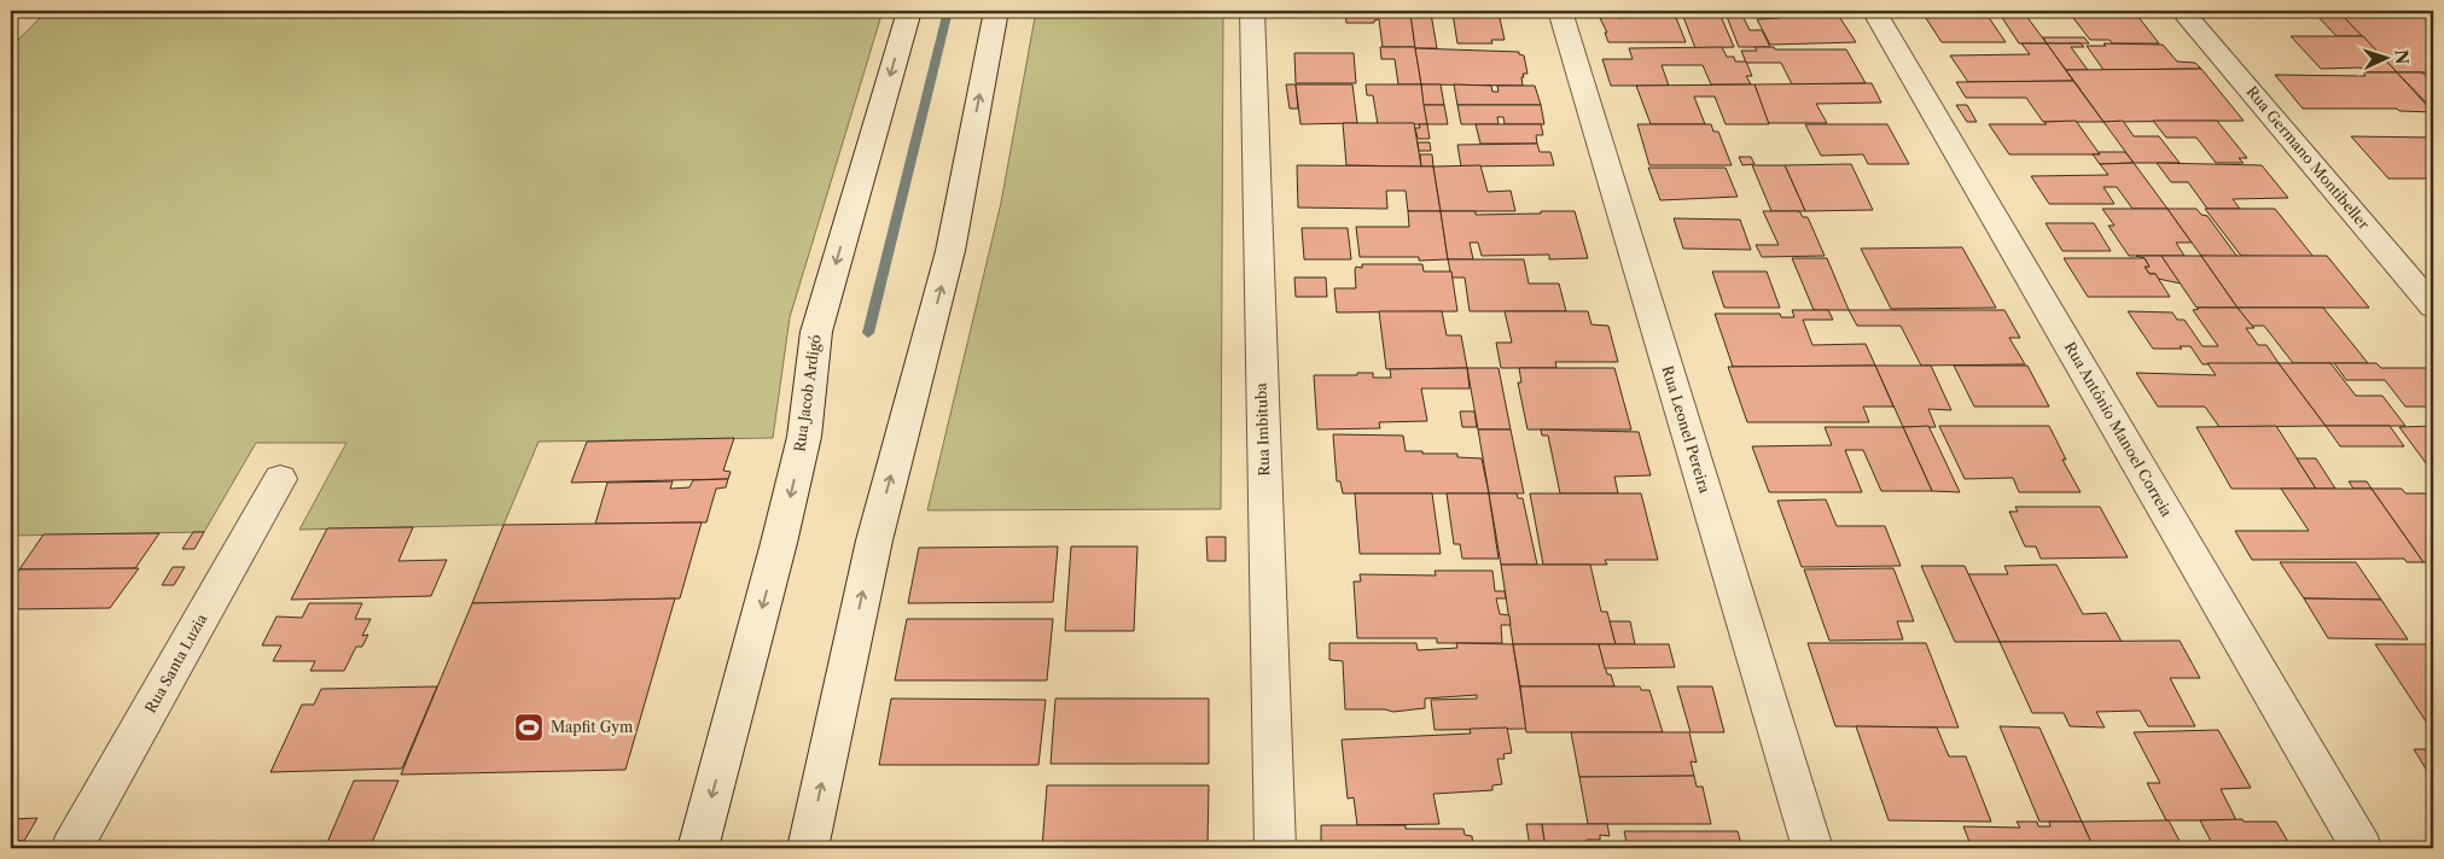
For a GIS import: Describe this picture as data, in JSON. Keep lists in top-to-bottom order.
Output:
{
  "streets": {
    "street": [
      "Rua Germano Montibeller",
      "Rua Jacob Ardigó",
      "Rua Imbituba",
      "Rua Leonel Pereira",
      "Rua Antônio Manoel Correia",
      "Rua Santa Luzia"
    ]
  },
  "places": {
    "sports": ["Mapfit Gym"]
  },
  "north": "right"
}
